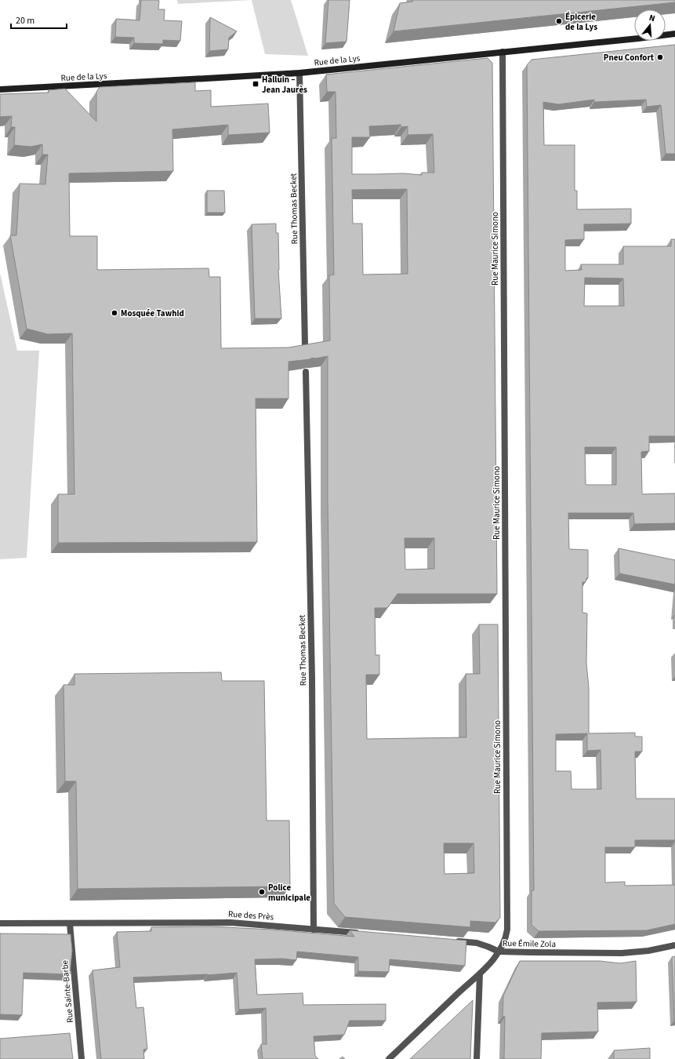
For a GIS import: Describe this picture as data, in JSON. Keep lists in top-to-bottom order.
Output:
{
  "streets": {
    "main road": ["Rue de la Lys"],
    "street": [
      "Rue Thomas Becket",
      "Rue Maurice Simono",
      "Rue des Près",
      "Rue Émile Zola",
      "Rue Sainte-Barbe"
    ]
  },
  "crossings": [
    ["Rue de la Lys", "Rue Thomas Becket"],
    ["Rue de la Lys", "Rue Maurice Simono"],
    ["Rue Thomas Becket", "Rue des Près"],
    ["Rue Maurice Simono", "Rue Émile Zola"],
    ["Rue des Près", "Rue Sainte-Barbe"]
  ],
  "places": {
    "other": [
      "Épicerie de la Lys",
      "Pneu Confort",
      "Mosquée Tawhid",
      "Police municipale"
    ],
    "transit": ["Halluin – Jean Jaurès"]
  },
  "scale_bar": "20 m",
  "north": "top"
}
